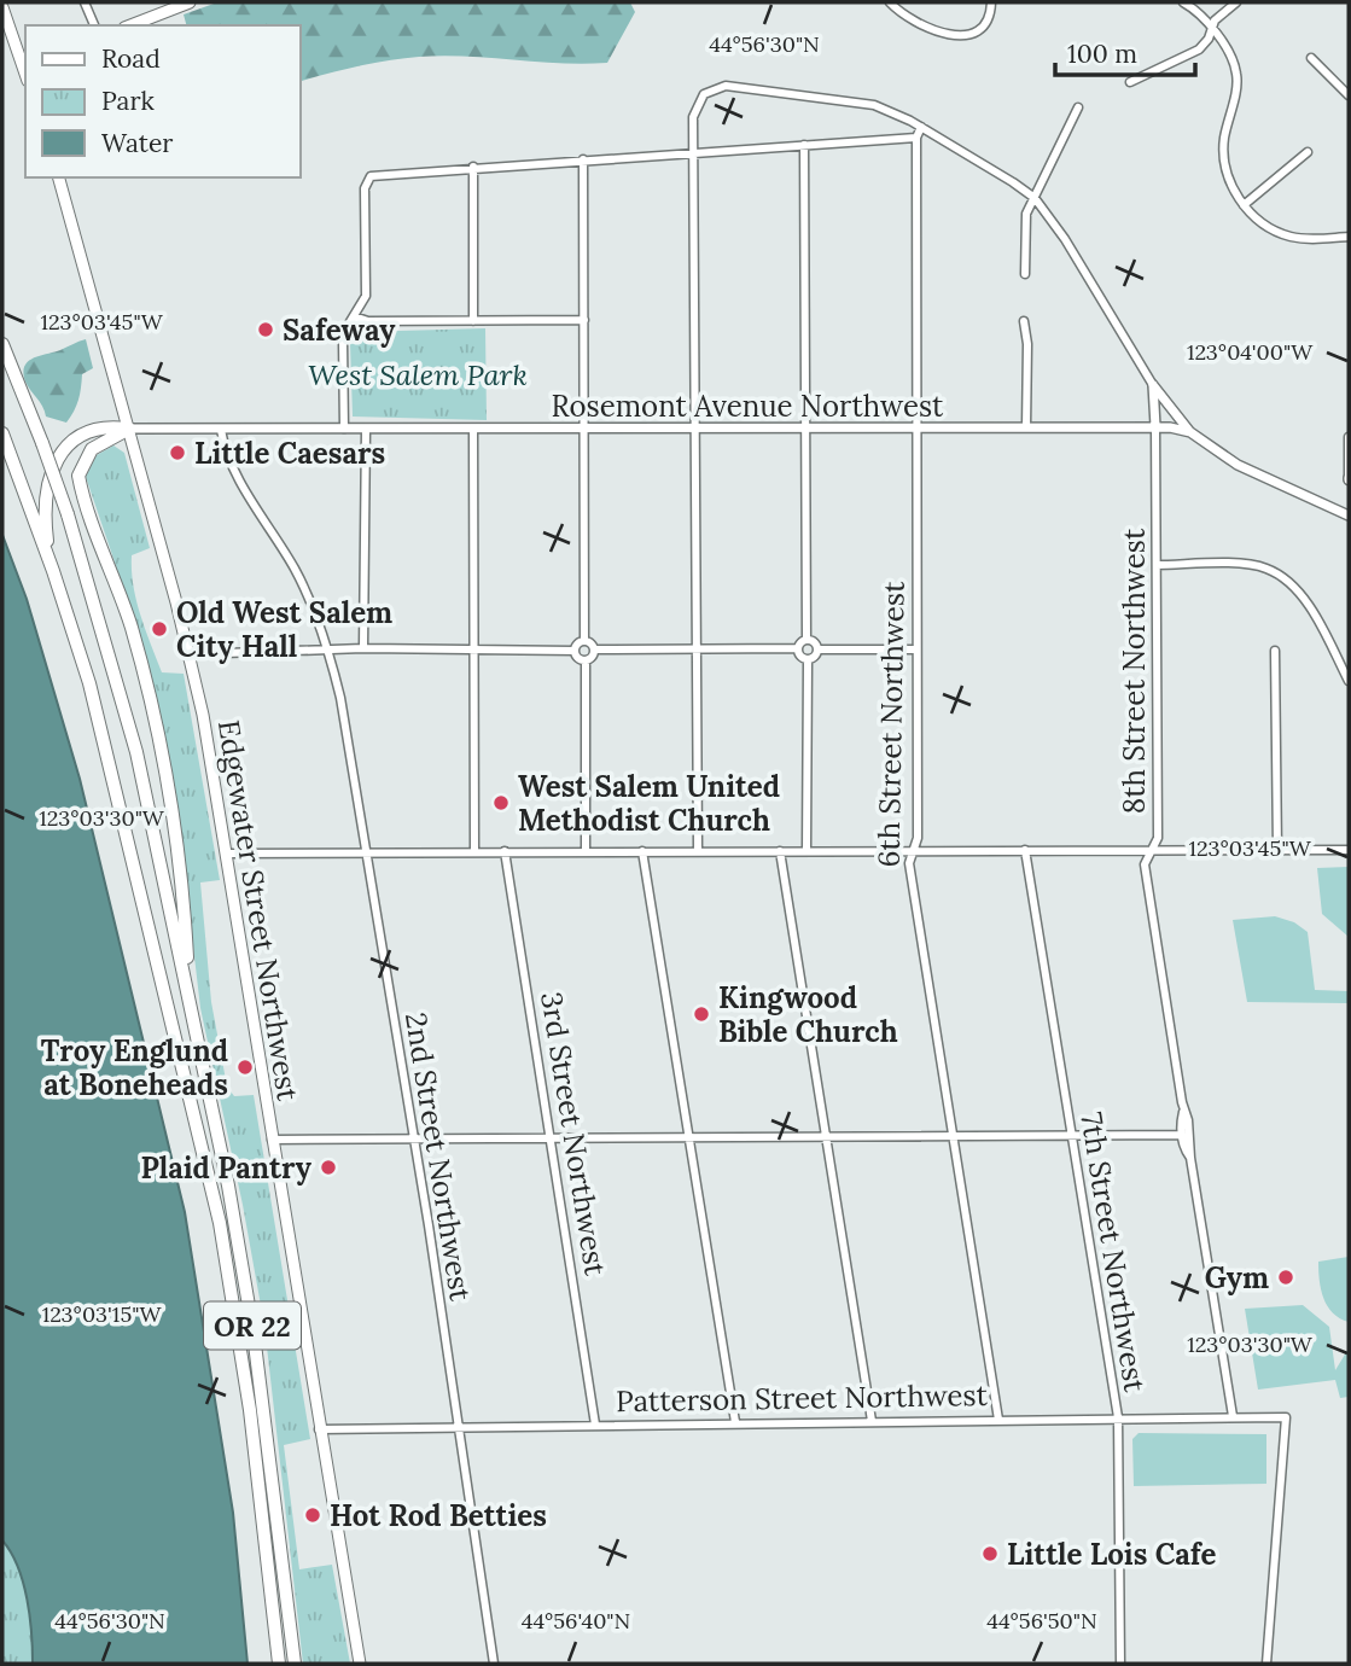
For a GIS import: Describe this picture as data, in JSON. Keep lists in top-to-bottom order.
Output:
{
  "streets": {
    "highway": ["OR 22"],
    "main road": ["Edgewater Street Northwest"],
    "street": [
      "Rosemont Avenue Northwest",
      "8th Street Northwest",
      "6th Street Northwest",
      "3rd Street Northwest",
      "2nd Street Northwest",
      "7th Street Northwest",
      "Patterson Street Northwest"
    ]
  },
  "crossings": [
    ["Rosemont Avenue Northwest", "8th Street Northwest"],
    ["Rosemont Avenue Northwest", "6th Street Northwest"],
    ["Rosemont Avenue Northwest", "Edgewater Street Northwest"],
    ["Rosemont Avenue Northwest", "2nd Street Northwest"],
    ["Rosemont Avenue Northwest", "OR 22"],
    ["8th Street Northwest", "Patterson Street Northwest"],
    ["6th Street Northwest", "Patterson Street Northwest"],
    ["Edgewater Street Northwest", "OR 22"],
    ["Edgewater Street Northwest", "Patterson Street Northwest"],
    ["3rd Street Northwest", "Patterson Street Northwest"],
    ["2nd Street Northwest", "Patterson Street Northwest"],
    ["7th Street Northwest", "Patterson Street Northwest"]
  ],
  "parks": ["West Salem Park"],
  "places": [
    "Safeway",
    "Little Caesars",
    "Old West Salem City Hall",
    "West Salem United Methodist Church",
    "Kingwood Bible Church",
    "Troy Englund at Boneheads",
    "Plaid Pantry",
    "Gym",
    "Hot Rod Betties",
    "Little Lois Cafe"
  ],
  "legend": ["Road", "Park", "Water"],
  "scale_bar": "100 m",
  "coordinates": [
    "44°56'30\"N",
    "123°03'45\"W",
    "123°04'00\"W",
    "123°03'30\"W",
    "123°03'15\"W",
    "44°56'40\"N",
    "44°56'50\"N"
  ]
}
